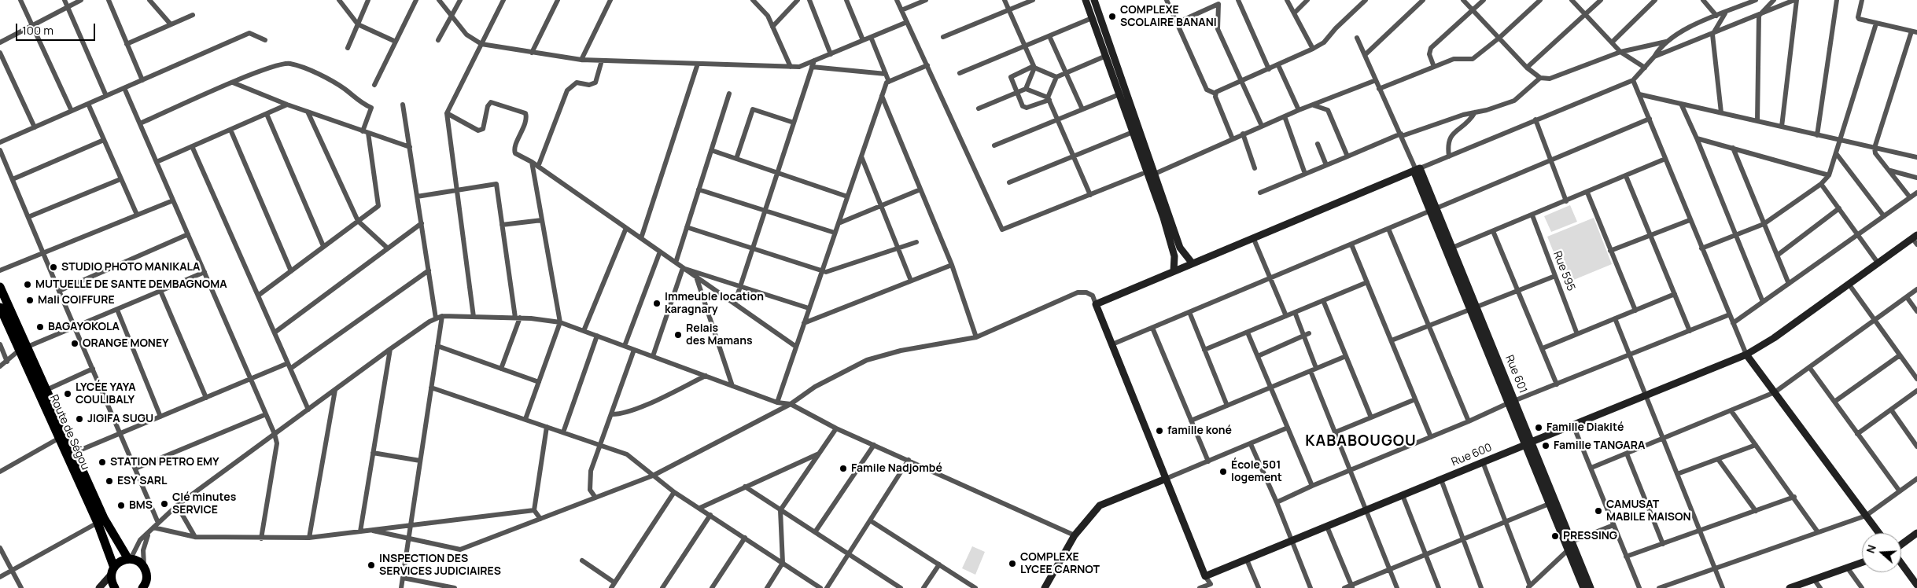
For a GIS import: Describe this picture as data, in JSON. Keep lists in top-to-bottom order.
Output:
{
  "streets": {
    "highway": ["Route de Ségou"],
    "street": ["Rue 595", "Rue 601", "Rue 600"]
  },
  "crossings": [
    ["Rue 601", "Rue 600"]
  ],
  "districts": ["KABABOUGOU"],
  "places": [
    "COMPLEXE SCOLAIRE BANANI",
    "STUDIO PHOTO MANIKALA",
    "MUTUELLE DE SANTE DEMBAGNOMA",
    "Mali COIFFURE",
    "Immeuble location karagnary",
    "BAGAYOKOLA",
    "Relais des Mamans",
    "ORANGE MONEY",
    "LYCÉE YAYA COULIBALY",
    "JIGIFA SUGU",
    "Famille Diakité",
    "famille koné",
    "Famille TANGARA",
    "STATION PETRO EMY",
    "Famile Nadjombé",
    "École 501 logement",
    "ESY SARL",
    "Clé minutes SERVICE",
    "BMS",
    "CAMUSAT MABILE MAISON",
    "PRESSING",
    "COMPLEXE LYCEE CARNOT",
    "INSPECTION DES SERVICES JUDICIAIRES"
  ],
  "scale_bar": "100 m",
  "north": "left"
}
